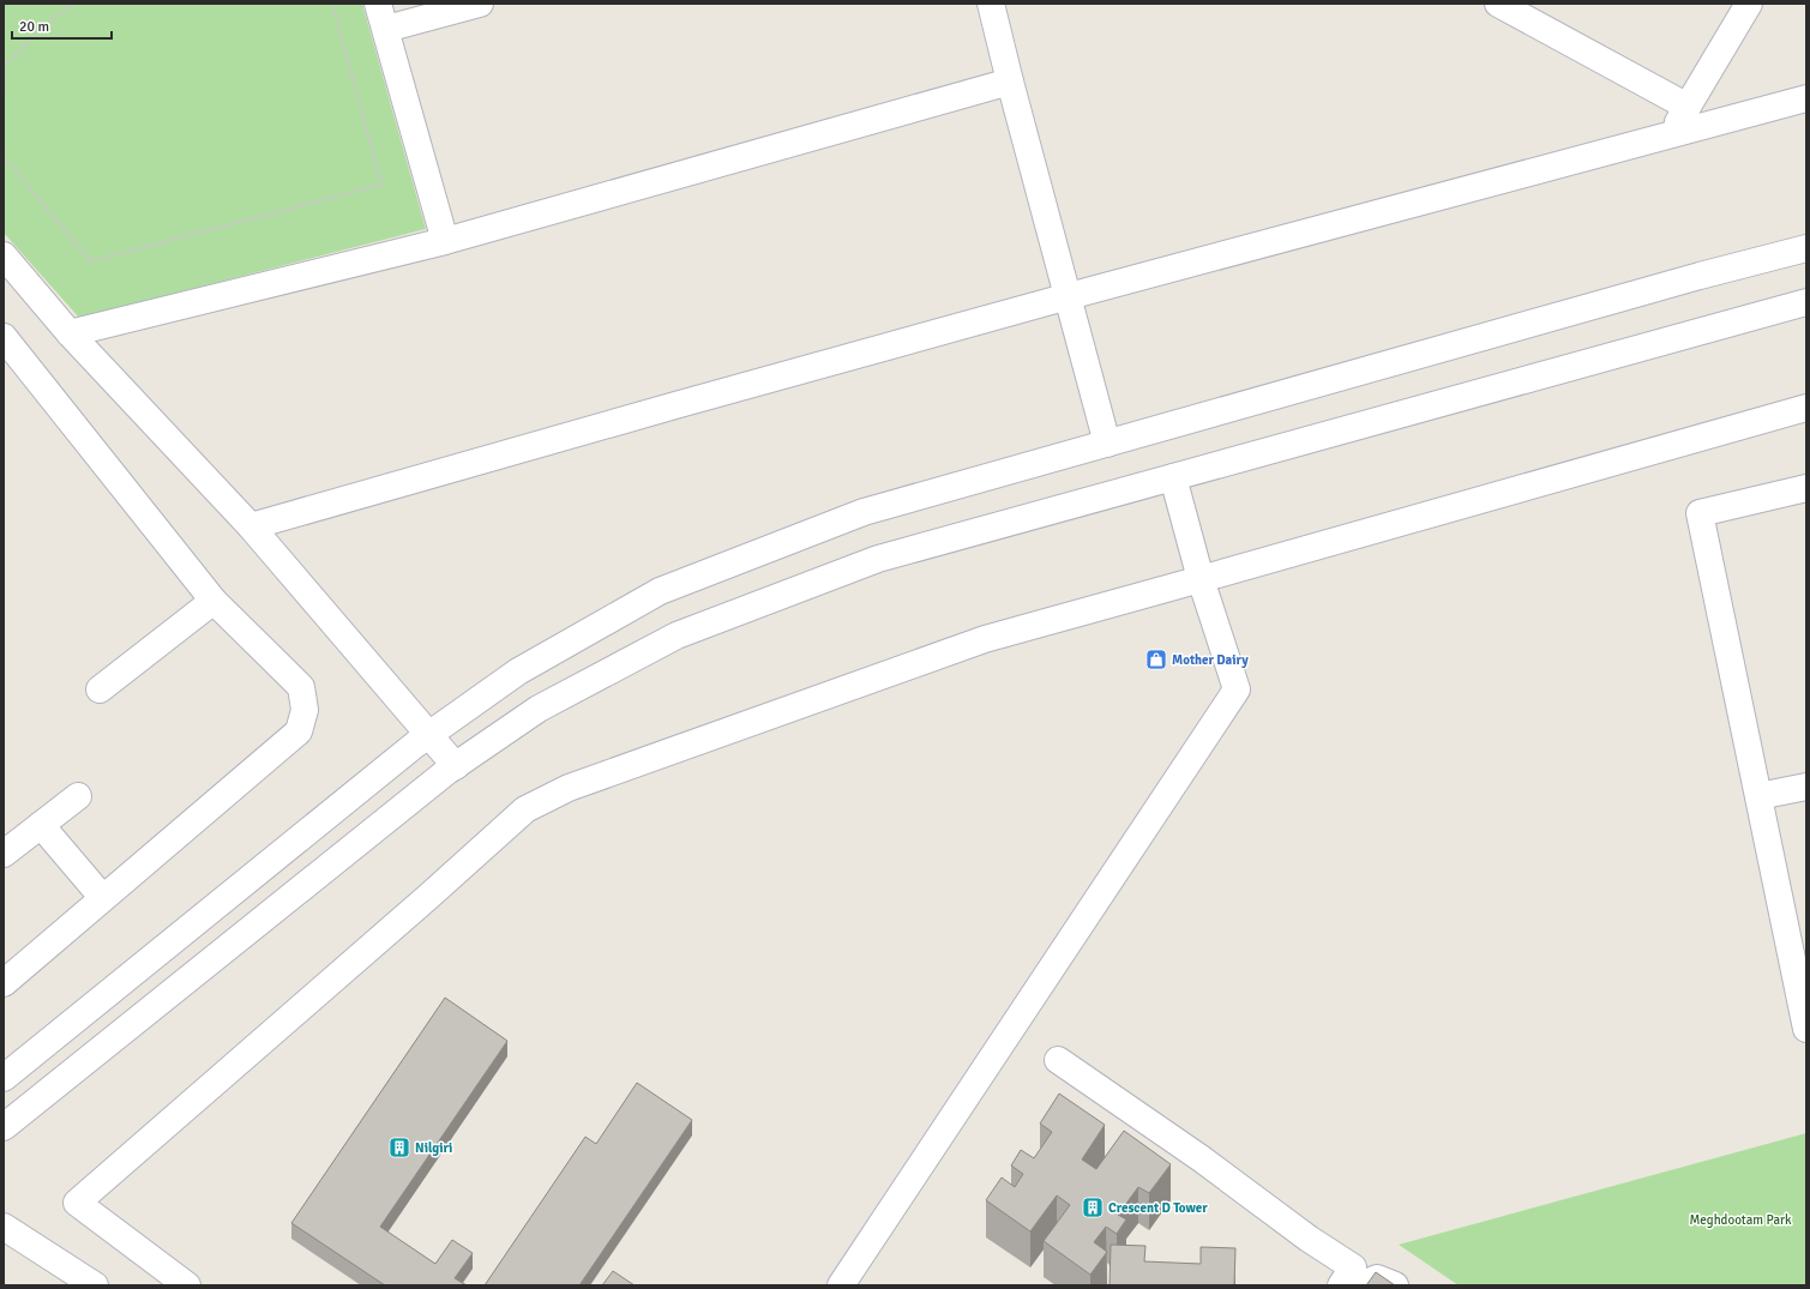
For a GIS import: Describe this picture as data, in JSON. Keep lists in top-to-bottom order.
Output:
{
  "parks": ["Meghdootam Park"],
  "places": {
    "shop": ["Mother Dairy"],
    "building": ["Nilgiri", "Crescent D Tower"]
  },
  "scale_bar": "20 m"
}
